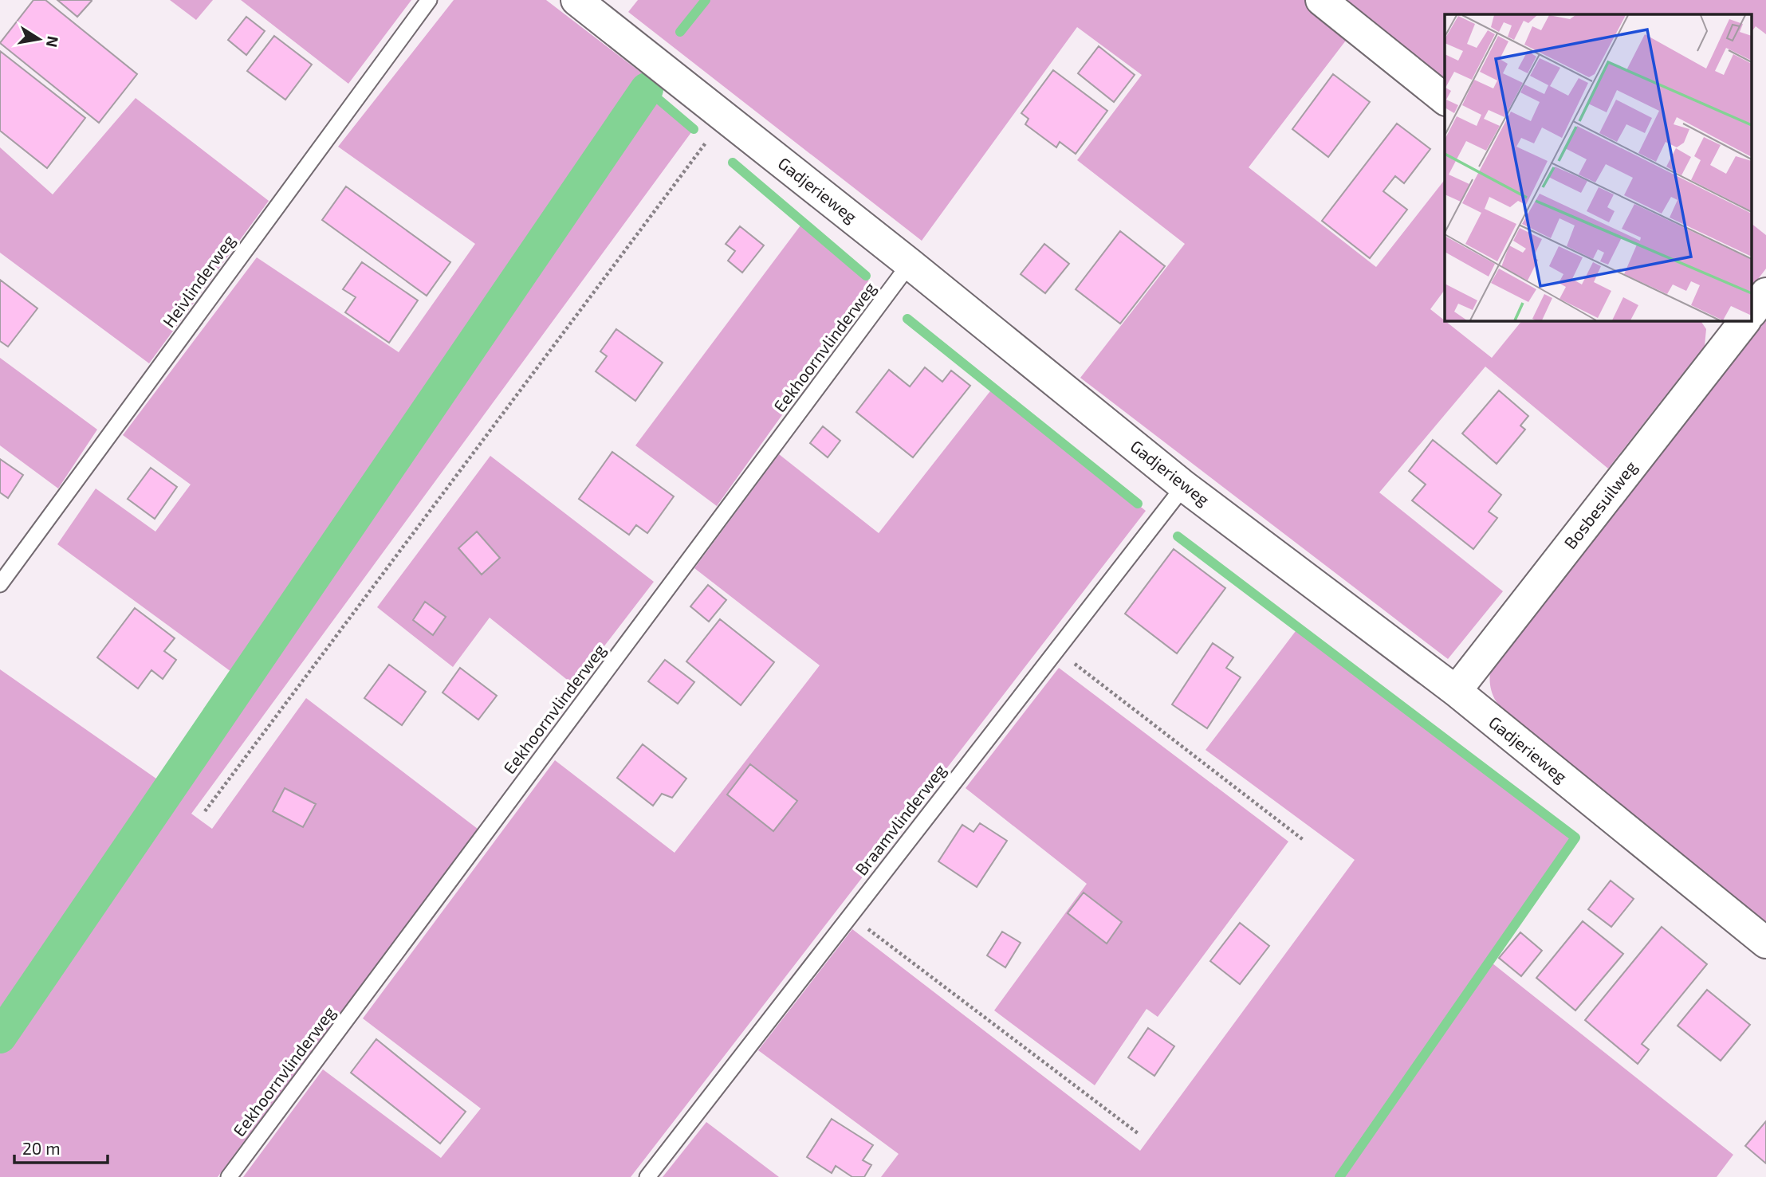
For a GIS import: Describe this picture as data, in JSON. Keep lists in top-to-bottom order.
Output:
{
  "streets": {
    "street": ["Gadjerieweg", "Bosbesuilweg"],
    "lane": ["Heivlinderweg", "Eekhoornvlinderweg", "Braamvlinderweg"]
  },
  "crossings": [
    ["Gadjerieweg", "Eekhoornvlinderweg"],
    ["Gadjerieweg", "Bosbesuilweg"],
    ["Gadjerieweg", "Braamvlinderweg"]
  ],
  "scale_bar": "20 m",
  "north": "right"
}
